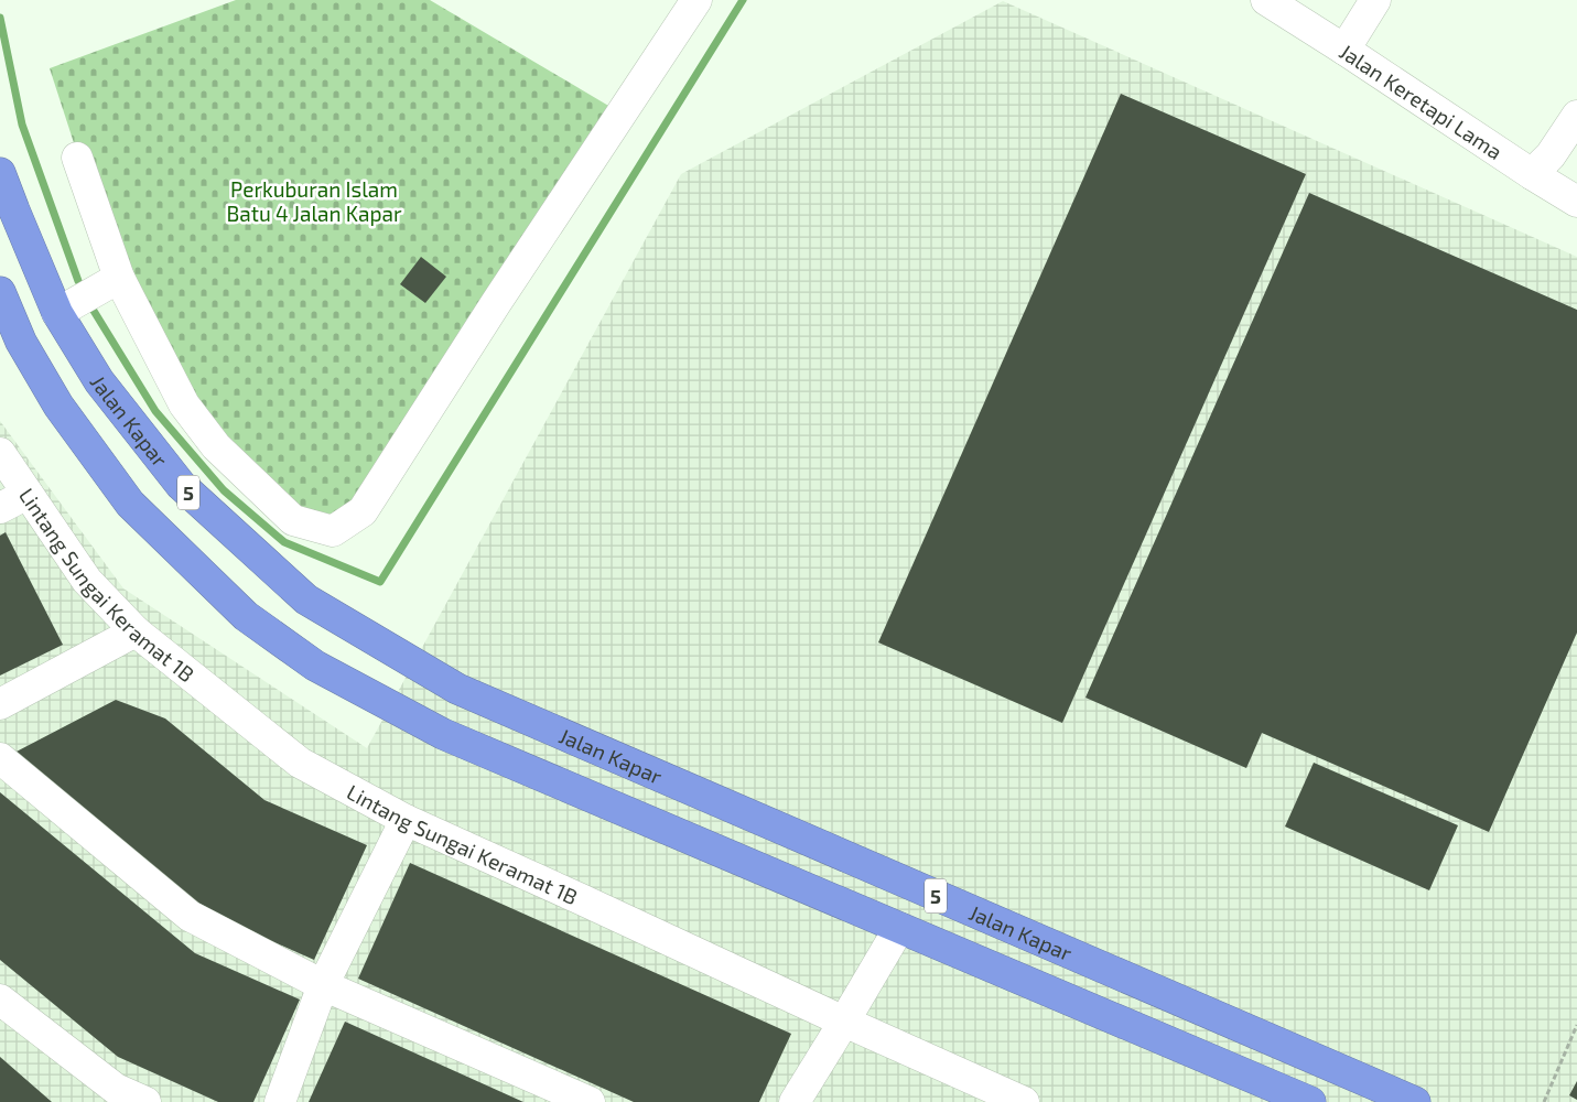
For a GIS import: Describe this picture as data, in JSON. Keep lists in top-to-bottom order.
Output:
{
  "streets": {
    "highway": ["Jalan Kapar", "5"],
    "street": ["Jalan Keretapi Lama", "Lintang Sungai Keramat 1B"]
  },
  "parks": ["Perkuburan Islam Batu 4 Jalan Kapar"]
}
